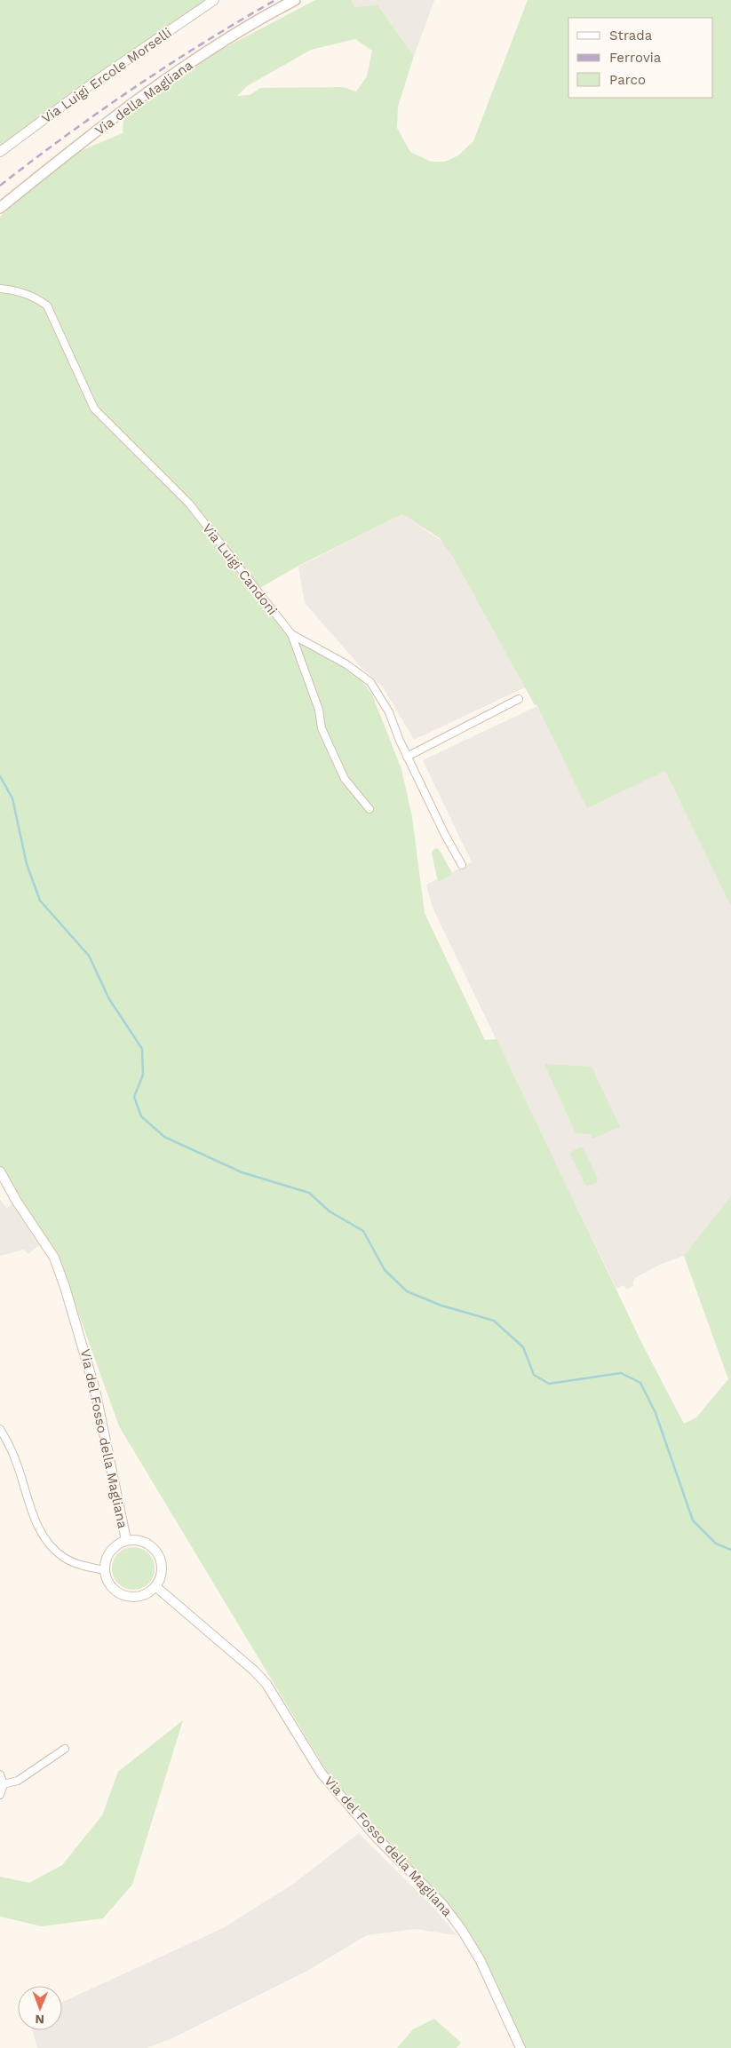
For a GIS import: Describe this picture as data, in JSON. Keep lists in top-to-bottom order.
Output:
{
  "streets": {
    "main road": ["Via della Magliana"],
    "street": ["Via Luigi Ercole Morselli", "Via Luigi Candoni", "Via del Fosso della Magliana"]
  },
  "legend": ["Strada", "Ferrovia", "Parco"],
  "north": "bottom"
}
